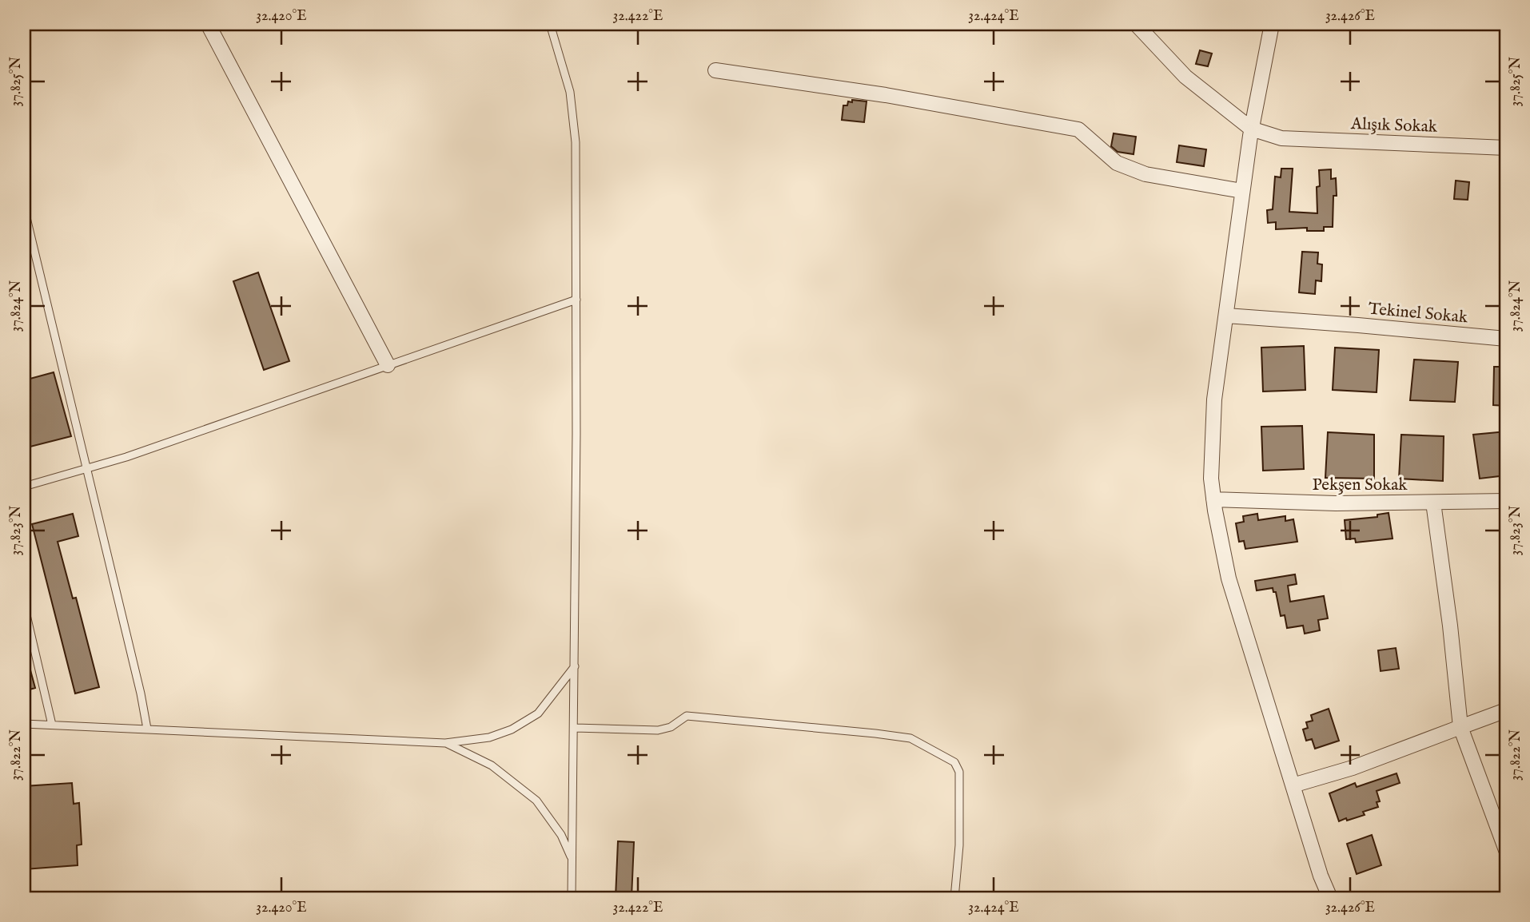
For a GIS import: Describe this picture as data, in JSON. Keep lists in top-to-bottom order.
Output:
{
  "streets": {
    "street": ["Alışık Sokak", "Tekinel Sokak", "Pekşen Sokak"]
  },
  "coordinates": [
    "32.420°E",
    "32.422°E",
    "32.424°E",
    "32.426°E",
    "37.825°N",
    "37.824°N",
    "37.823°N",
    "37.822°N"
  ]
}
